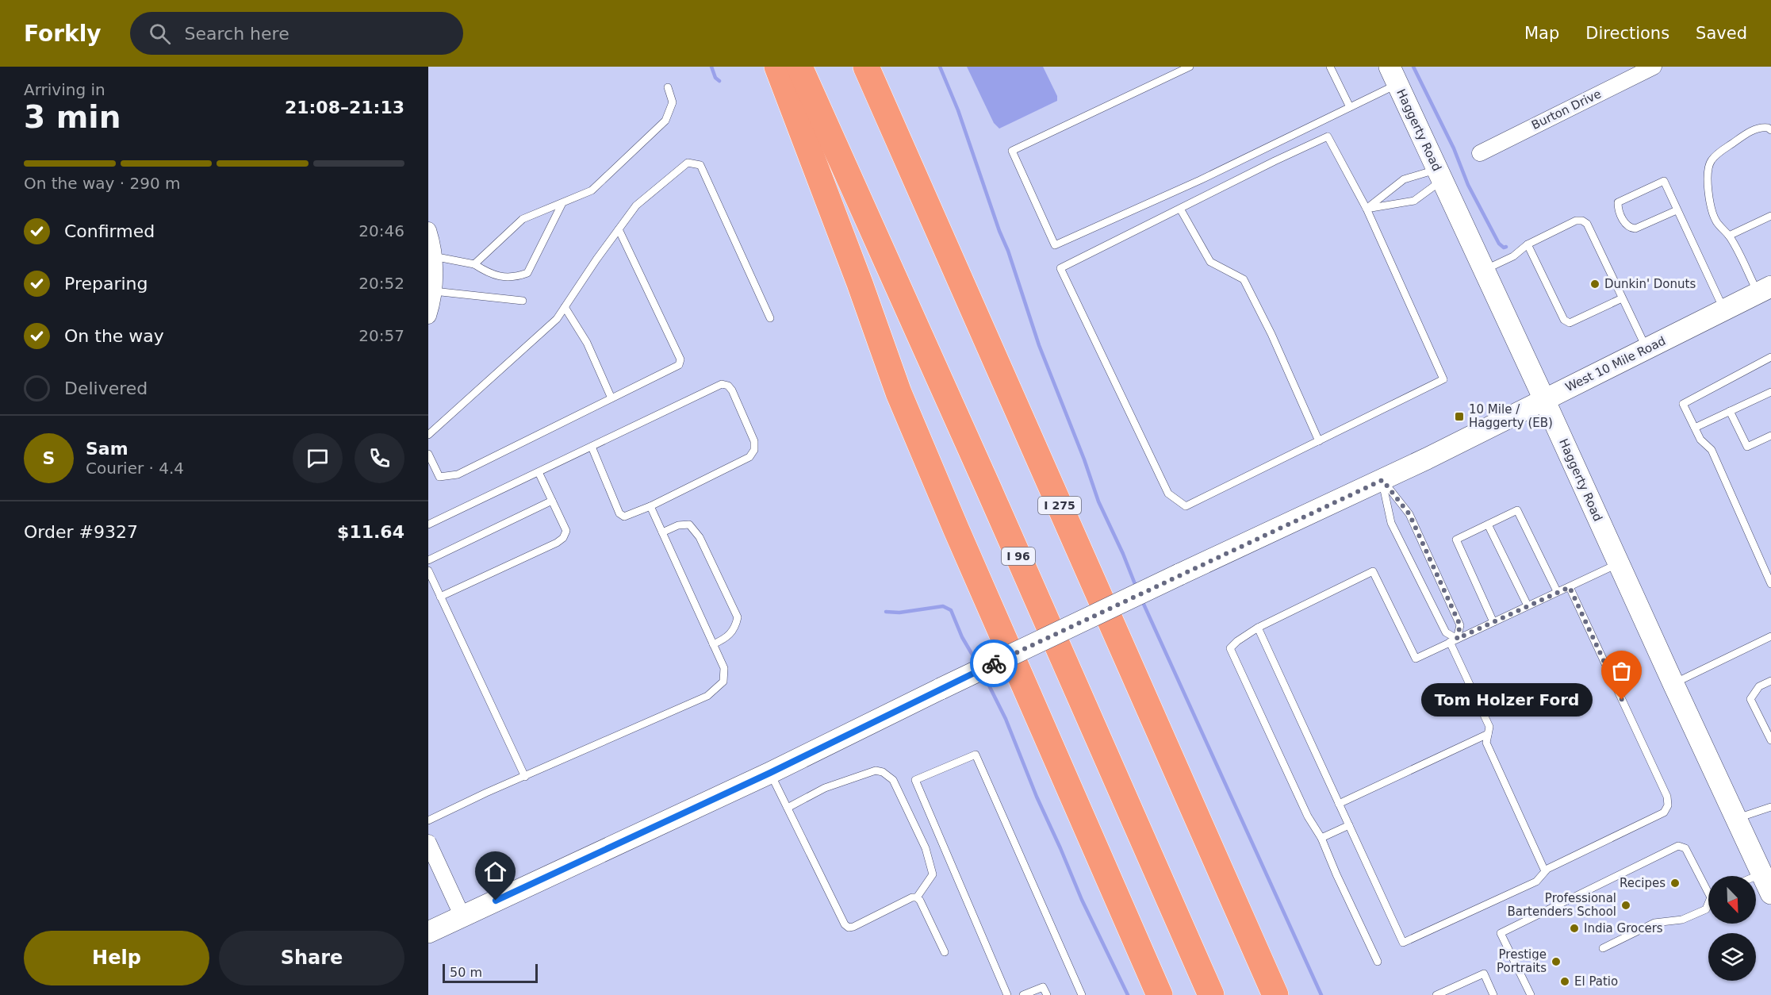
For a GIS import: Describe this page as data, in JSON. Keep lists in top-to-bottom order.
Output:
{
  "streets": {
    "highway": ["I 275", "I 96"],
    "main road": ["Haggerty Road", "West 10 Mile Road"],
    "street": ["Burton Drive"]
  },
  "crossings": [
    ["Haggerty Road", "West 10 Mile Road"]
  ],
  "places": {
    "other": [
      "Dunkin' Donuts",
      "Tom Holzer Ford",
      "Recipes",
      "Professional Bartenders School",
      "India Grocers",
      "Prestige Portraits",
      "El Patio"
    ],
    "transit": ["10 Mile / Haggerty (EB)"]
  },
  "scale_bar": "50 m",
  "north": "bottom right",
  "page": {
    "header": "Forkly",
    "search": "Search here",
    "nav": ["Map", "Directions", "Saved"],
    "heading": ["3 min", "Arriving in", "21:08–21:13"],
    "panel": [
      "Sam",
      "Courier · 4.4",
      "Order #9327",
      "$11.64"
    ],
    "bar": "On the way · 290 m",
    "list": [
      ["Confirmed", "20:46"],
      ["Preparing", "20:52"],
      ["On the way", "20:57"],
      "Delivered"
    ],
    "round": "S",
    "bubble": "Tom Holzer Ford",
    "buttons": ["Help", "Share"],
    "scale": "50 m"
  }
}
